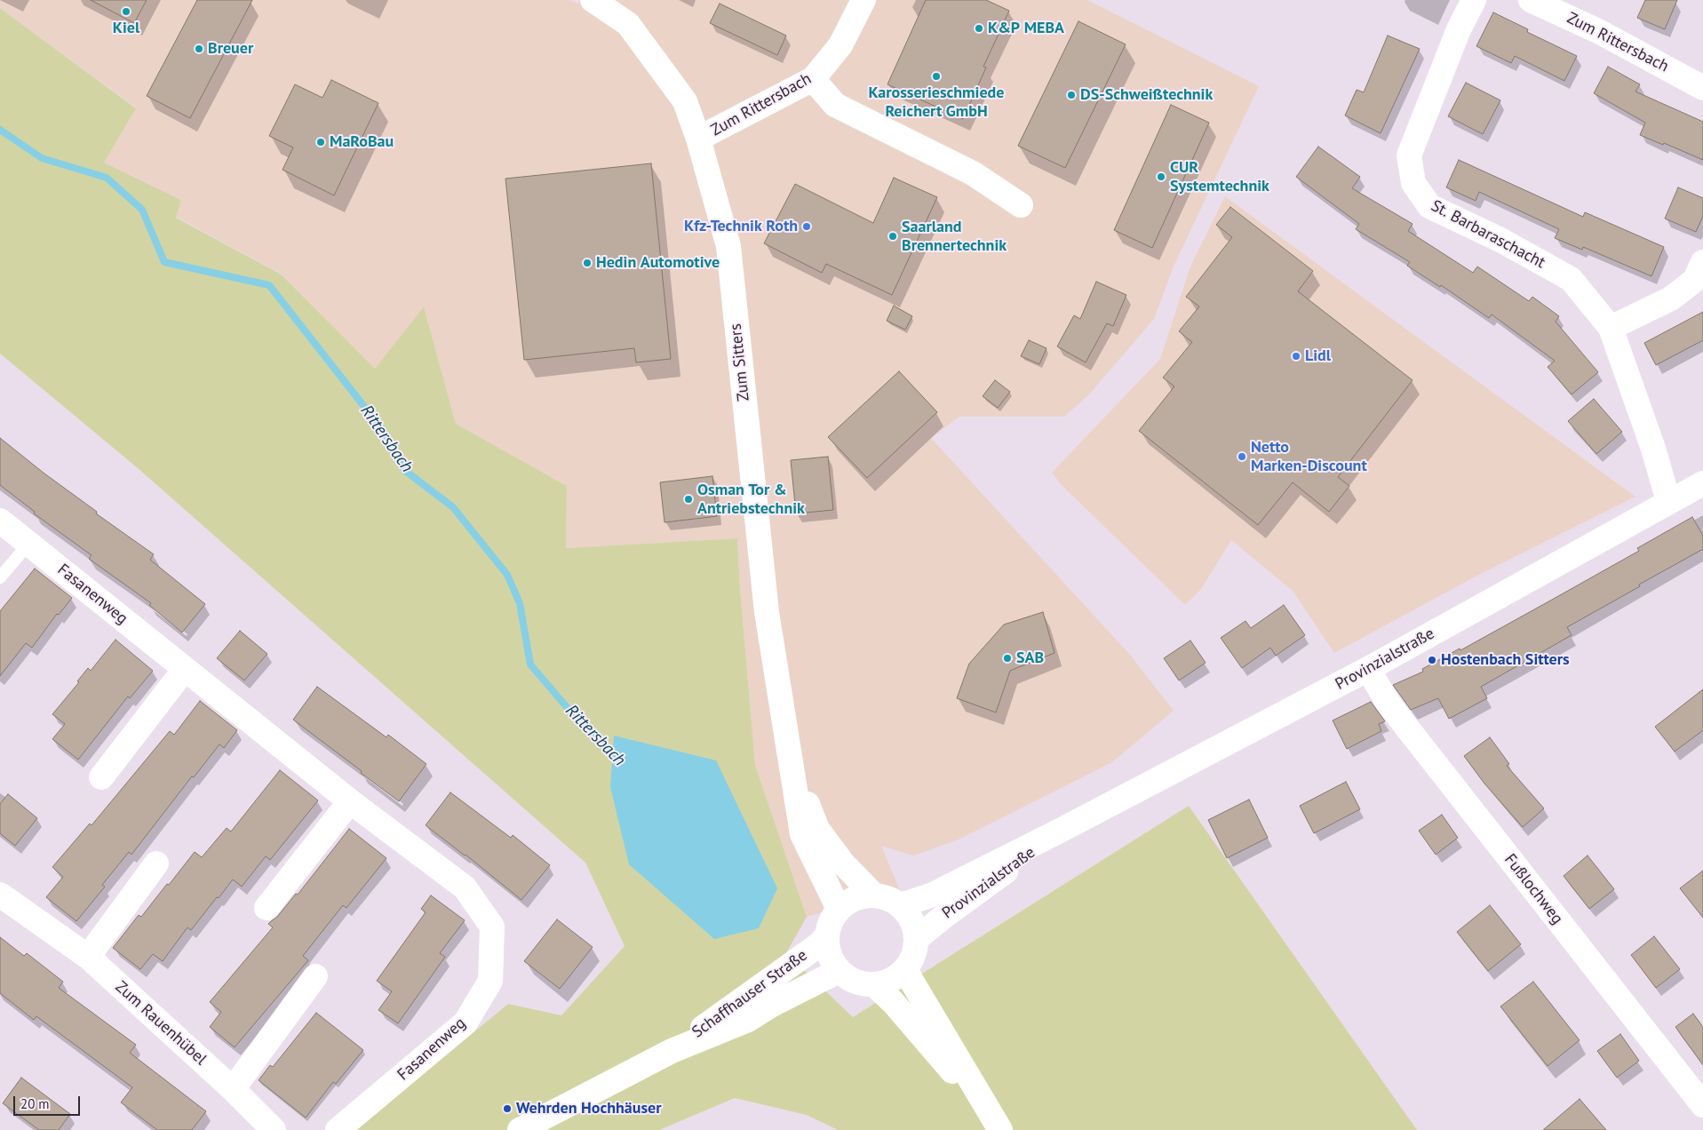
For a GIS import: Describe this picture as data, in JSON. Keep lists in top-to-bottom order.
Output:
{
  "streets": {
    "street": [
      "Zum Rittersbach",
      "St. Barbaraschacht",
      "Zum Sitters",
      "Fasanenweg",
      "Provinzialstraße",
      "Fußlochweg",
      "Schaffhauser Straße",
      "Zum Rauenhübel"
    ]
  },
  "crossings": [
    ["Zum Rittersbach", "Zum Sitters"],
    ["St. Barbaraschacht", "Provinzialstraße"],
    ["Zum Sitters", "Provinzialstraße"],
    ["Zum Sitters", "Schaffhauser Straße"],
    ["Provinzialstraße", "Fußlochweg"],
    ["Provinzialstraße", "Schaffhauser Straße"]
  ],
  "water": ["Rittersbach"],
  "places": [
    "Kiel",
    "K&P MEBA",
    "Breuer",
    "Karosserieschmiede Reichert GmbH",
    "DS-Schweißtechnik",
    "MaRoBau",
    "CUR Systemtechnik",
    "Kfz-Technik Roth",
    "Saarland Brennertechnik",
    "Hedin Automotive",
    "Lidl",
    "Netto Marken-Discount",
    "Osman Tor & Antriebstechnik",
    "SAB",
    "Hostenbach Sitters",
    "Wehrden Hochhäuser"
  ],
  "scale_bar": "20 m"
}
